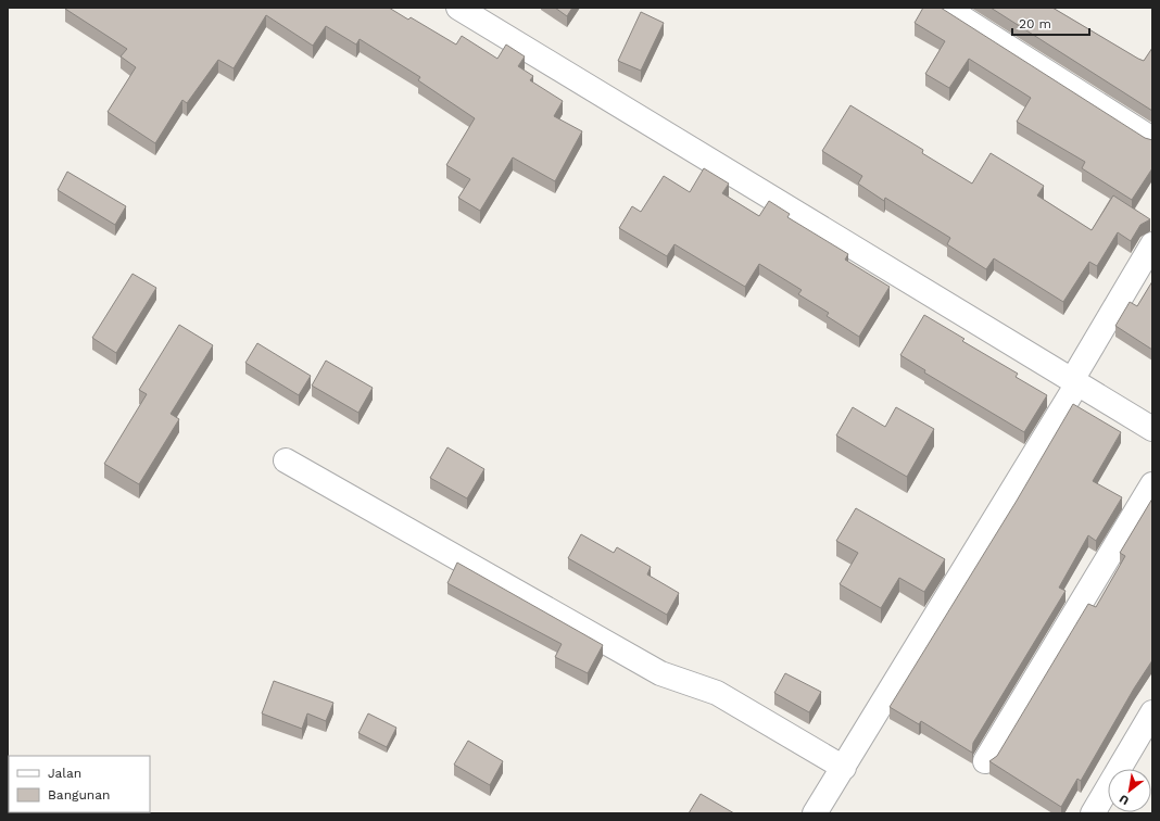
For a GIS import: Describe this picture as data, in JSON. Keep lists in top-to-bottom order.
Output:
{
  "legend": ["Jalan", "Bangunan"],
  "scale_bar": "20 m",
  "north": "bottom left"
}
